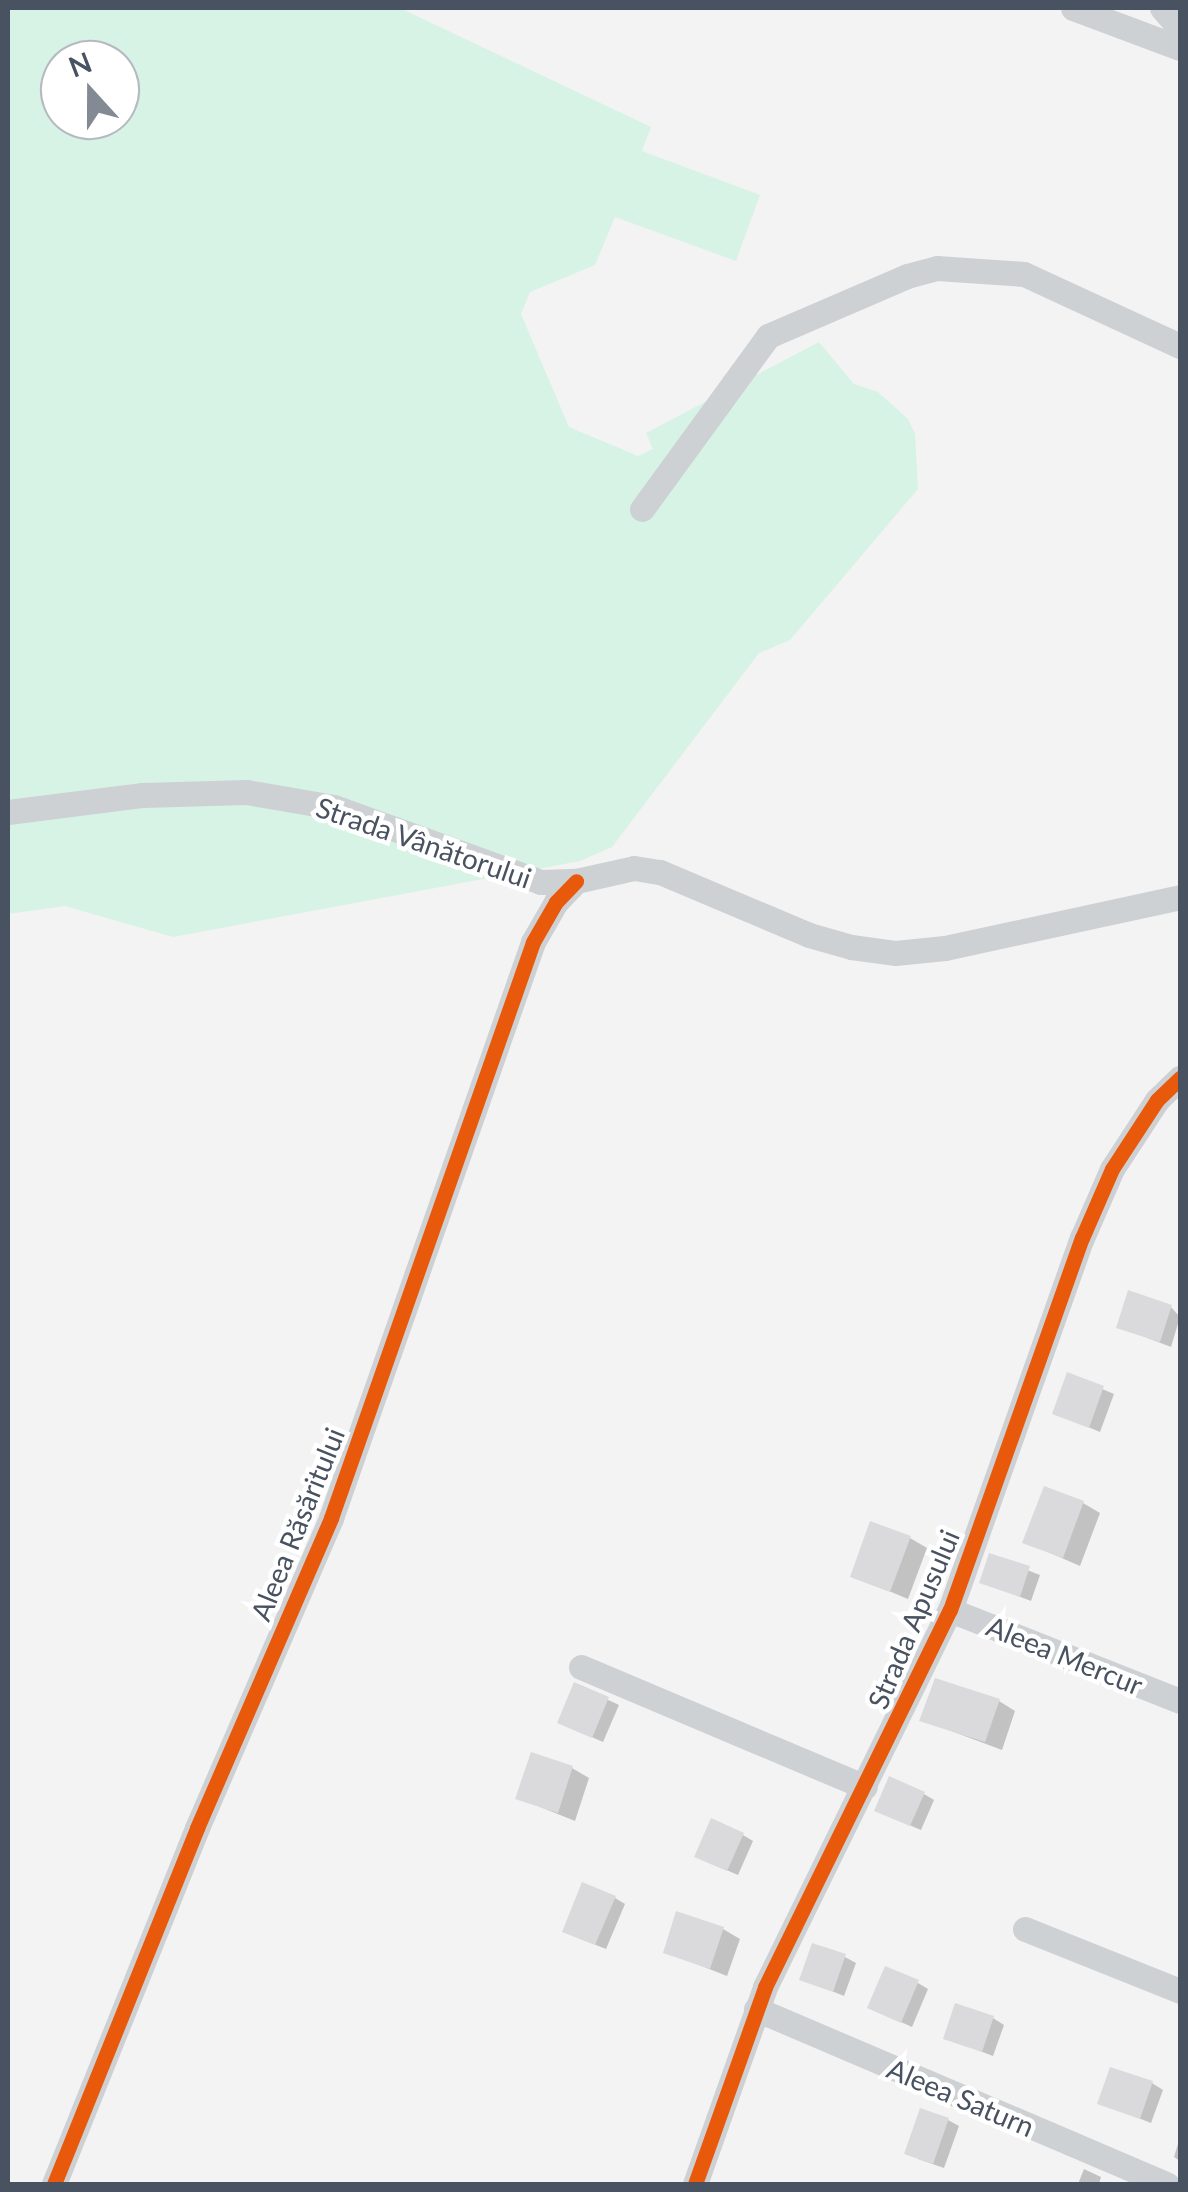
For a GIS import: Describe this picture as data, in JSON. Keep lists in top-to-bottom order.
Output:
{
  "streets": {
    "street": [
      "Strada Vânătorului",
      "Aleea Răsăritului",
      "Strada Apusului",
      "Aleea Mercur",
      "Aleea Saturn"
    ]
  },
  "crossings": [
    ["Strada Vânătorului", "Aleea Răsăritului"],
    ["Strada Apusului", "Aleea Mercur"],
    ["Strada Apusului", "Aleea Saturn"]
  ],
  "north": "top"
}
